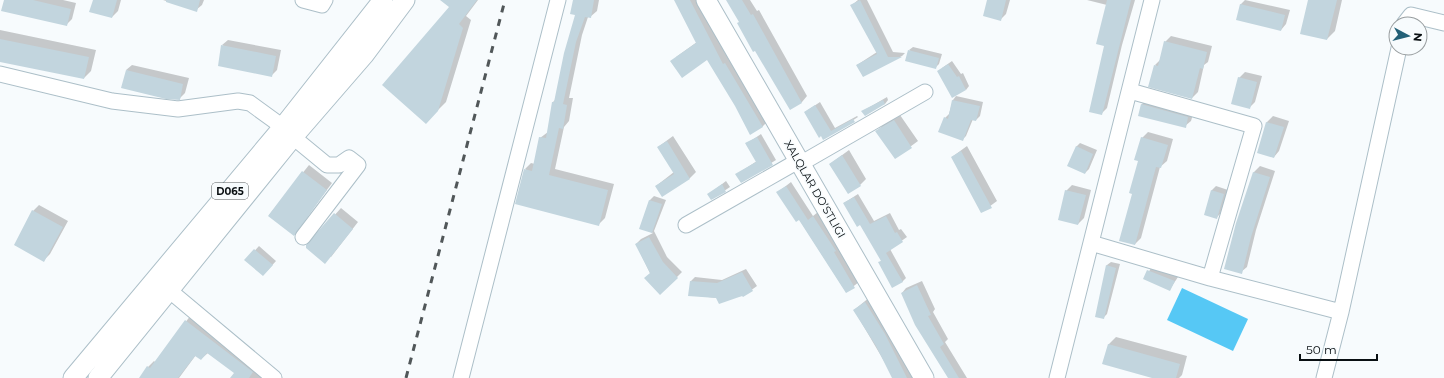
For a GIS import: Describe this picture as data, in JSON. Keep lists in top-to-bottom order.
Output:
{
  "streets": {
    "main road": ["XALQLAR DO’STLIGI", "D065"]
  },
  "scale_bar": "50 m",
  "north": "right"
}
